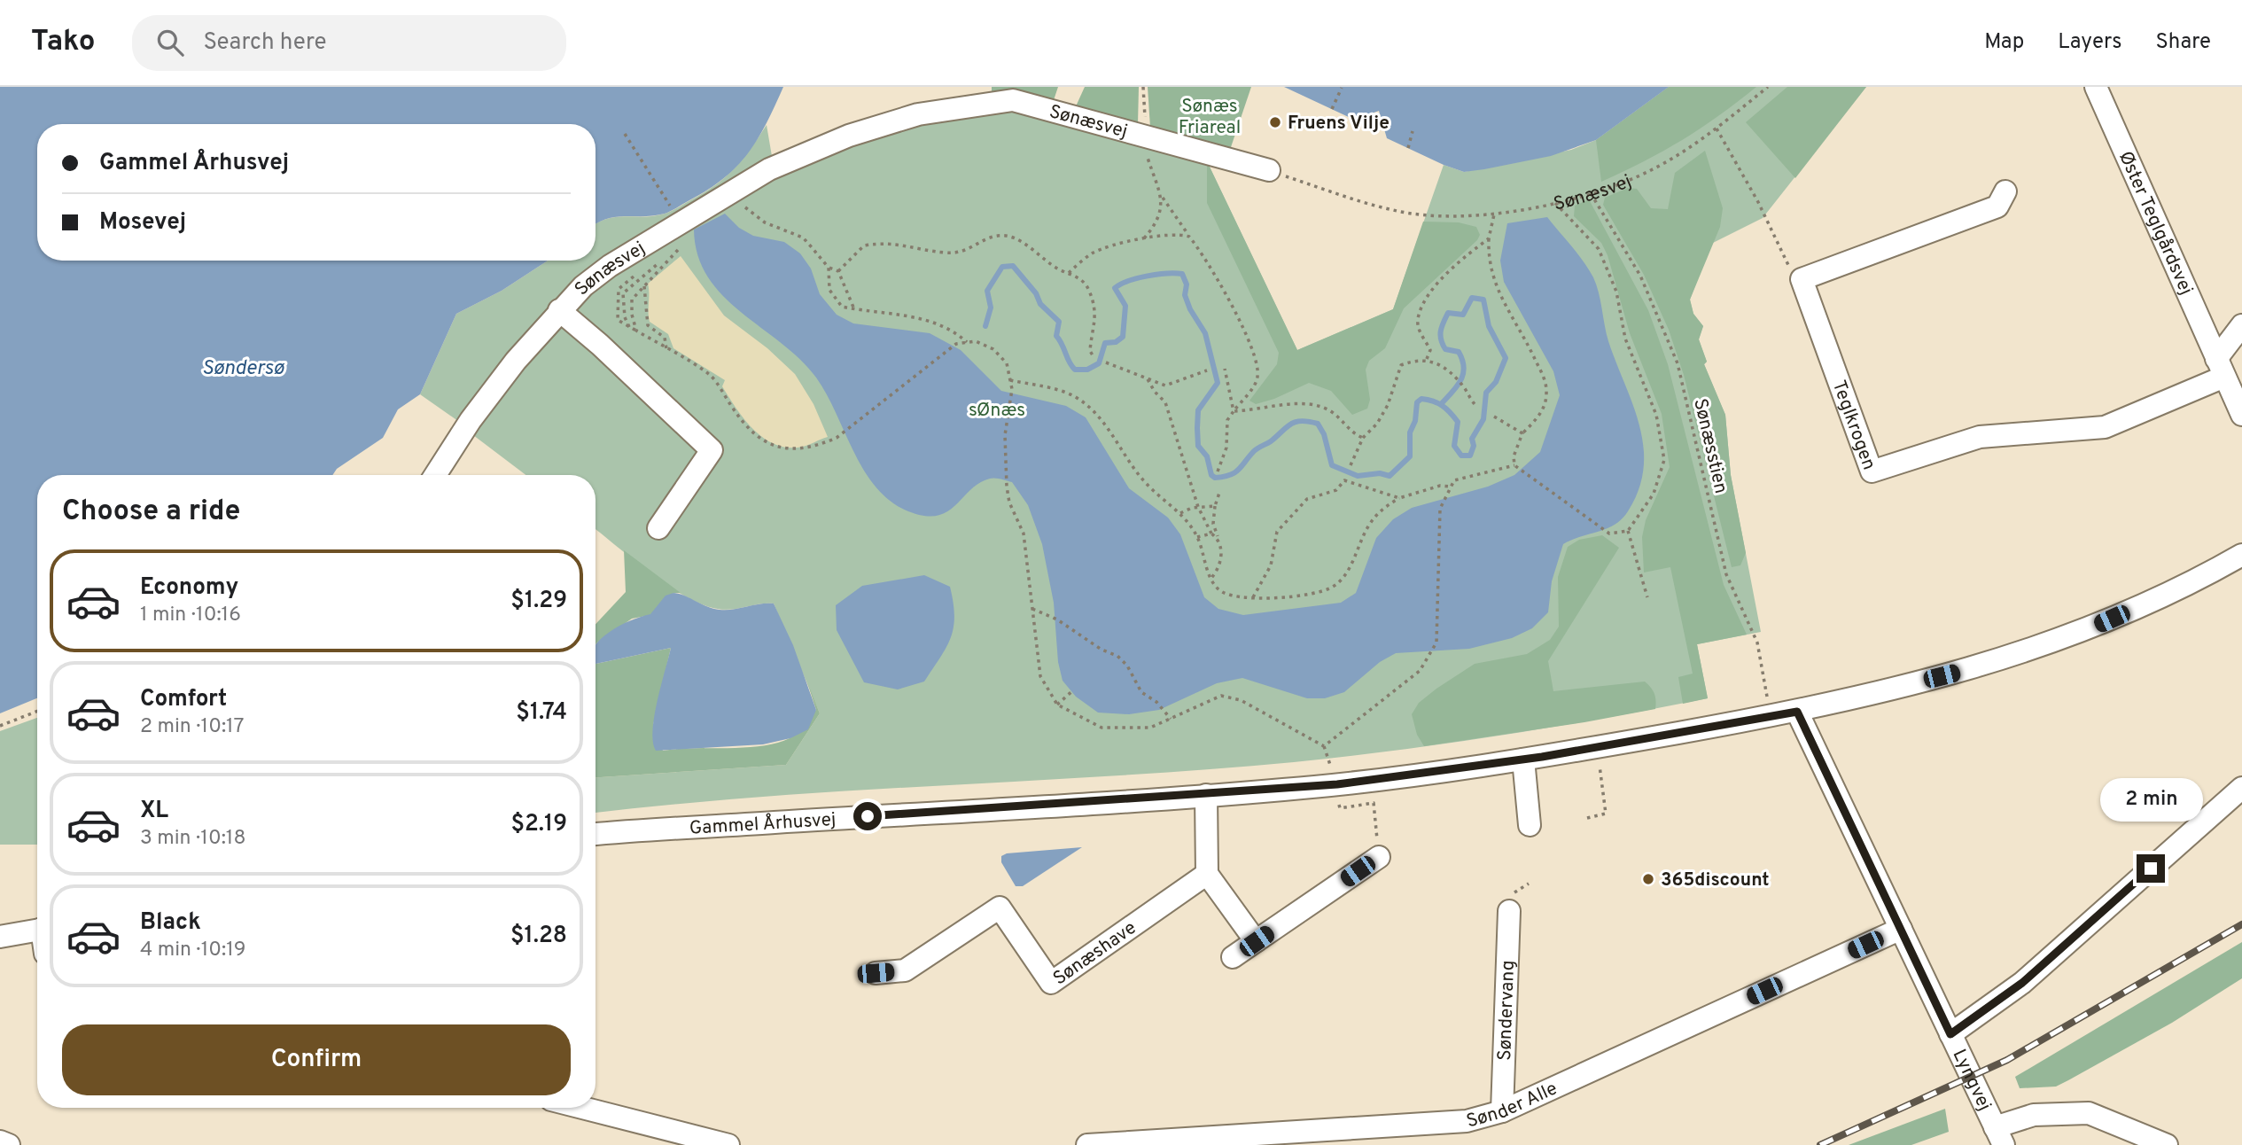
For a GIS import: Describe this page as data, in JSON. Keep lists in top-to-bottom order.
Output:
{
  "streets": {
    "street": [
      "Sønæsvej",
      "Øster Teglgårdsvej",
      "Teglkrogen",
      "Gammel Århusvej",
      "Sønæshave",
      "Søndervang",
      "Lyngvej",
      "Sønder Alle"
    ],
    "path": ["Sønæsstien"]
  },
  "crossings": [
    ["Sønæsvej", "Sønæsstien"],
    ["Øster Teglgårdsvej", "Teglkrogen"],
    ["Sønæsstien", "Gammel Århusvej"],
    ["Gammel Århusvej", "Lyngvej"],
    ["Søndervang", "Sønder Alle"],
    ["Lyngvej", "Sønder Alle"]
  ],
  "water": ["Søndersø"],
  "parks": ["Sønæs Friareal", "sØnæs"],
  "places": ["Fruens Vilje", "365discount"],
  "page": {
    "header": "Tako",
    "search": "Search here",
    "nav": ["Map", "Layers", "Share"],
    "banner": ["Gammel Århusvej", "Mosevej"],
    "heading": "Choose a ride",
    "list": [
      {
        "name": "Economy",
        "note": "1 min · 10:16",
        "value": "$1.29"
      },
      {
        "name": "Comfort",
        "note": "2 min · 10:17",
        "value": "$1.74"
      },
      {
        "name": "XL",
        "note": "3 min · 10:18",
        "value": "$2.19"
      },
      {
        "name": "Black",
        "note": "4 min · 10:19",
        "value": "$1.28"
      }
    ],
    "bubble": "2 min",
    "buttons": "Confirm"
  }
}
